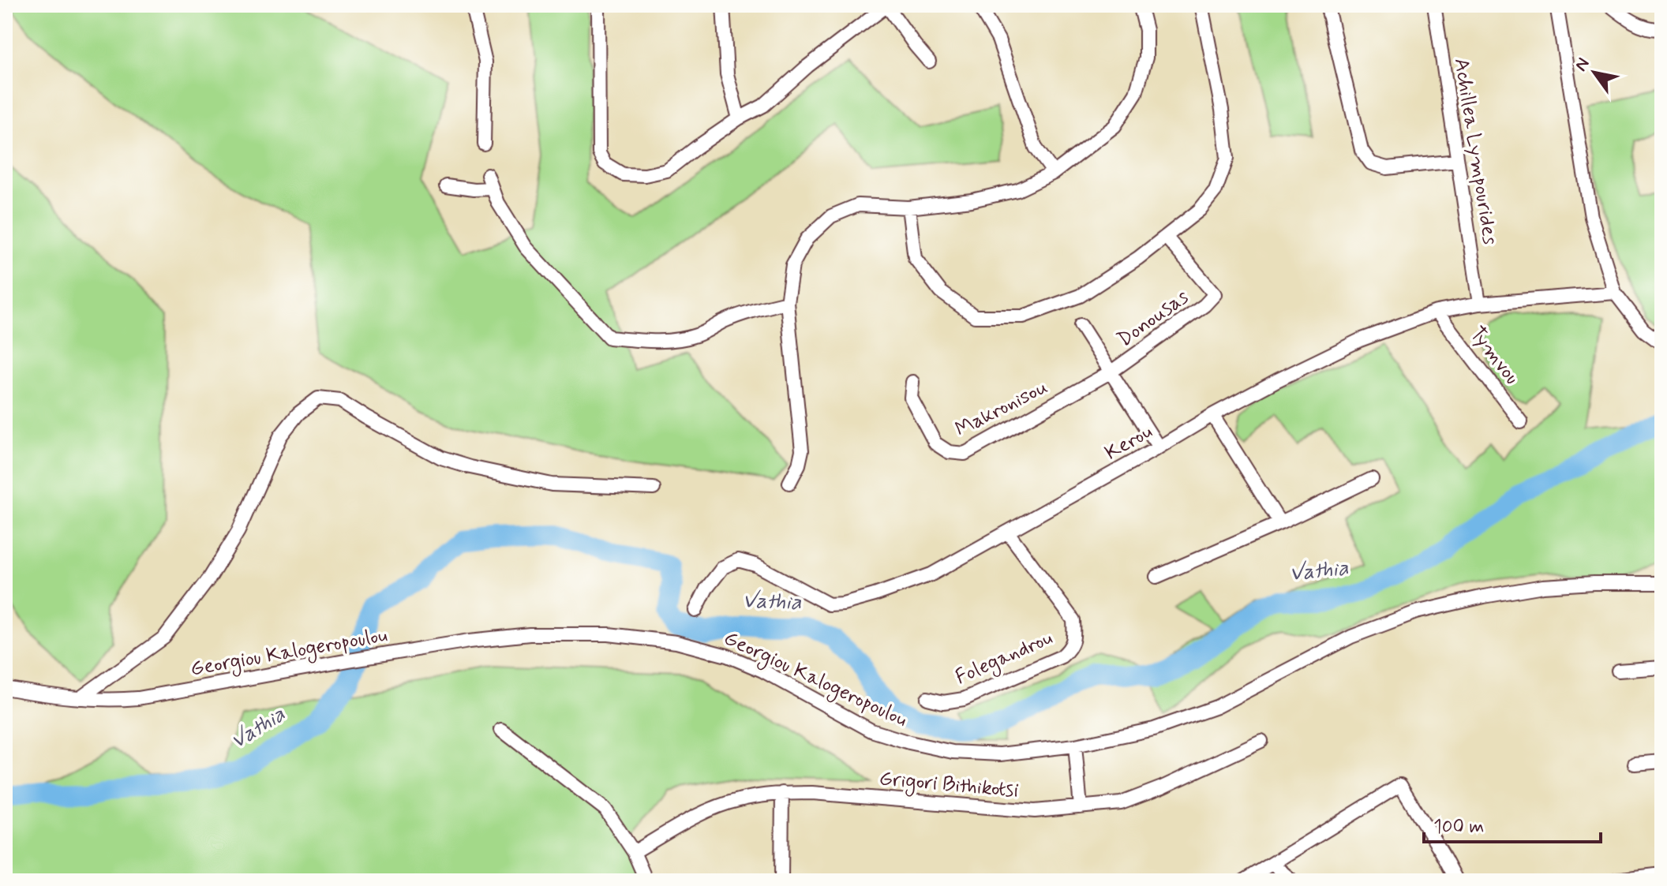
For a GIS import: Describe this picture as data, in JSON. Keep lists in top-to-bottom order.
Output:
{
  "streets": {
    "street": [
      "Achillea Lympourides",
      "Donousas",
      "Tymvou",
      "Makronisou",
      "Kerou",
      "Georgiou Kalogeropoulou",
      "Folegandrou",
      "Grigori Bithikotsi"
    ]
  },
  "crossings": [
    ["Achillea Lympourides", "Kerou"],
    ["Donousas", "Makronisou"],
    ["Tymvou", "Kerou"],
    ["Kerou", "Folegandrou"]
  ],
  "water": ["Vathia"],
  "scale_bar": "100 m",
  "north": "top left"
}
